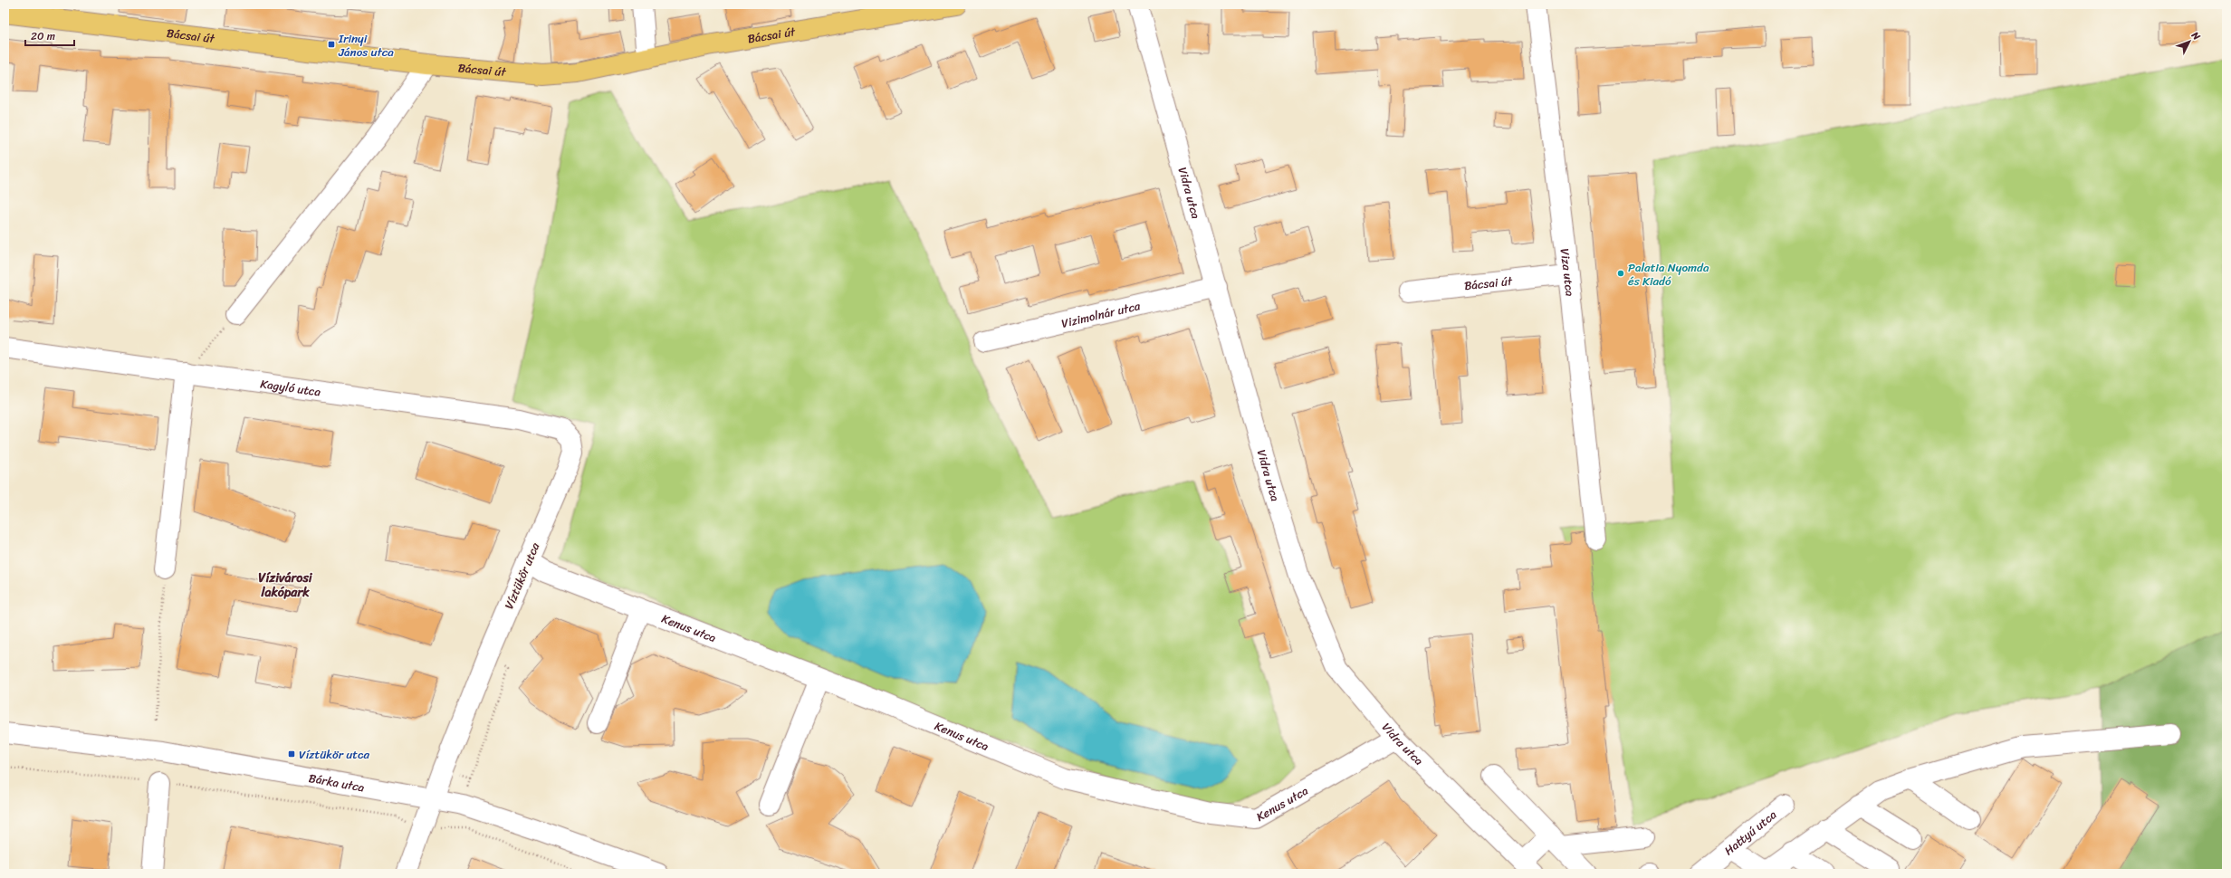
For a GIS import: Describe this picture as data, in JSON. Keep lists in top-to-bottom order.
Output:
{
  "streets": {
    "main road": ["Bácsai út"],
    "street": [
      "Vidra utca",
      "Viza utca",
      "Vizimolnár utca",
      "Kagyló utca",
      "Víztükör utca",
      "Kenus utca",
      "Bárka utca",
      "Hattyú utca"
    ]
  },
  "crossings": [
    ["Bácsai út", "Viza utca"],
    ["Vidra utca", "Vizimolnár utca"],
    ["Vidra utca", "Kenus utca"],
    ["Kagyló utca", "Víztükör utca"],
    ["Víztükör utca", "Kenus utca"],
    ["Víztükör utca", "Bárka utca"]
  ],
  "districts": ["Vízivárosi lakópark"],
  "places": {
    "transit": ["Irinyi János utca", "Víztükör utca"],
    "other": ["Palatia Nyomda és Kiadó"]
  },
  "scale_bar": "20 m",
  "north": "top right"
}
